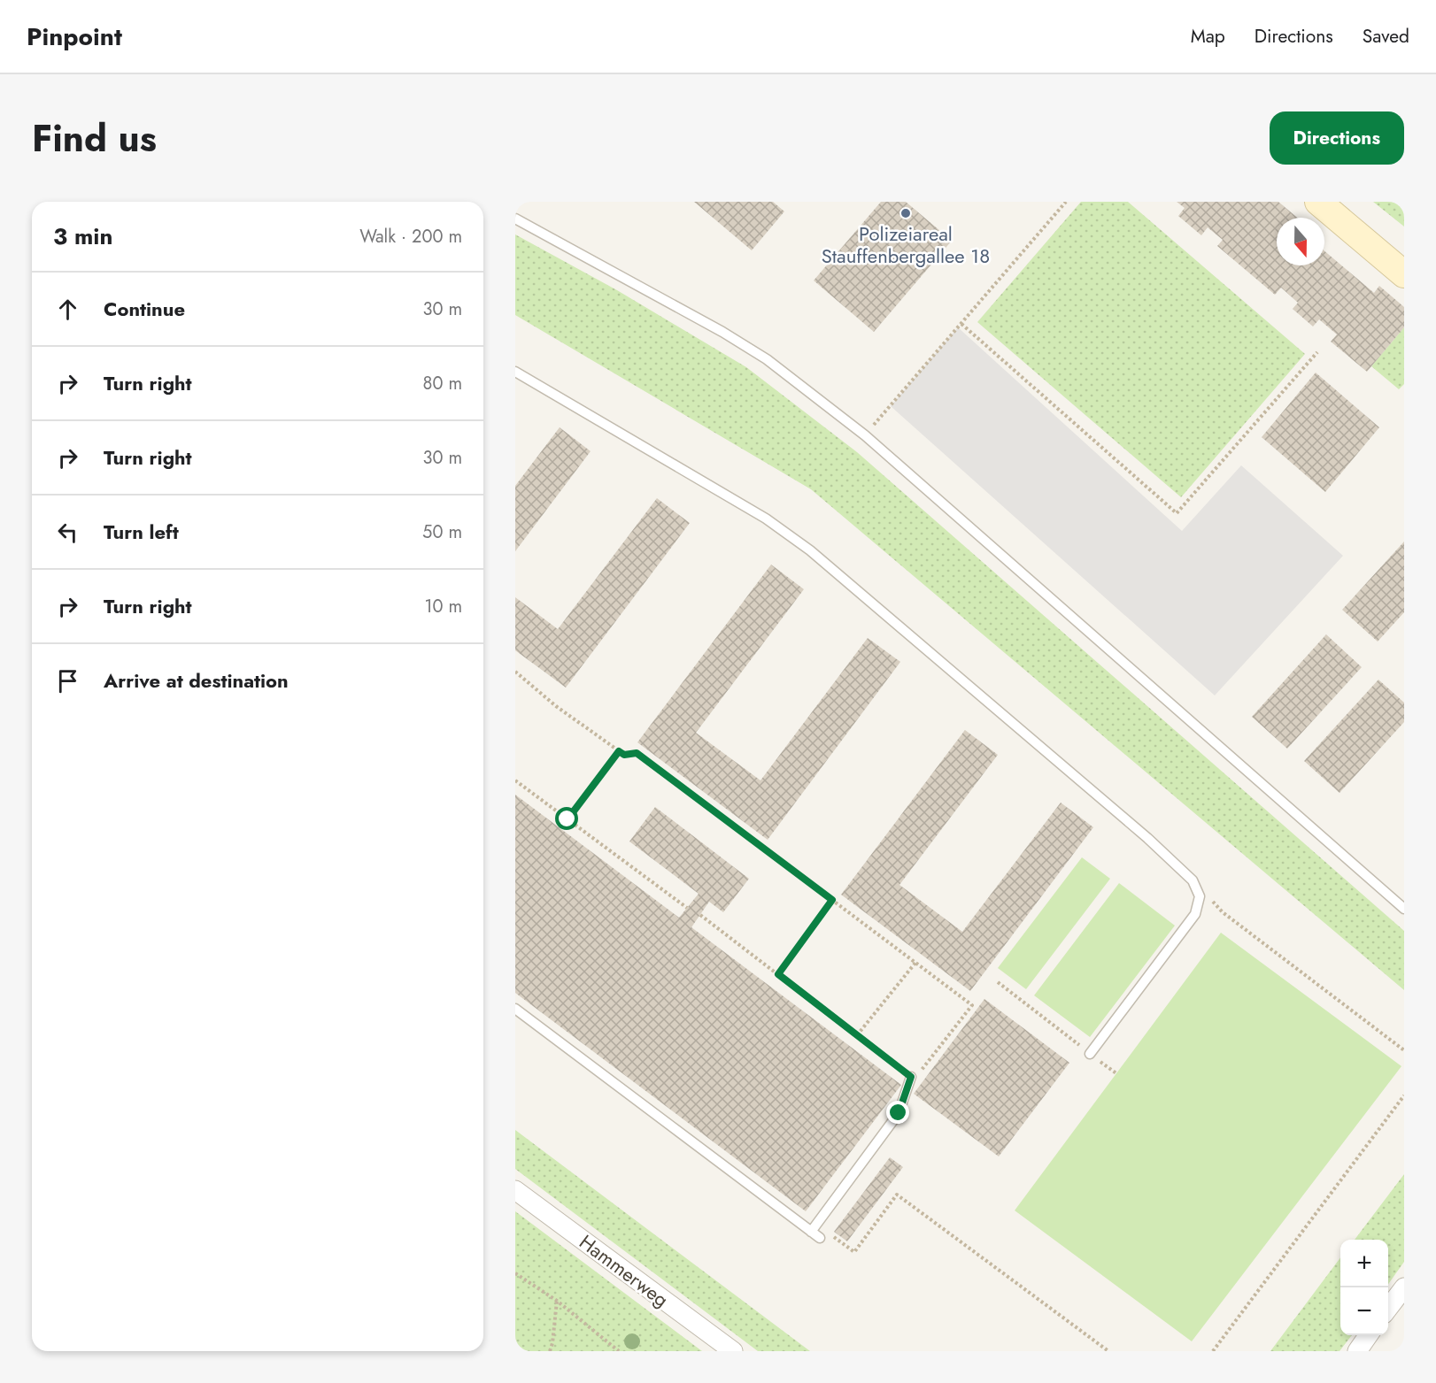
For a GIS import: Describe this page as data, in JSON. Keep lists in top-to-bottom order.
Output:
{
  "streets": {
    "street": ["Hammerweg"]
  },
  "places": ["Polizeiareal Stauffenbergallee 18"],
  "north": "bottom",
  "page": {
    "header": "Pinpoint",
    "nav": ["Map", "Directions", "Saved"],
    "title": "Find us",
    "buttons": "Directions",
    "heading": ["3 min", "Walk · 200 m"],
    "list": [
      ["Continue", "30 m"],
      ["Turn right", "80 m"],
      ["Turn right", "30 m"],
      ["Turn left", "50 m"],
      ["Turn right", "10 m"],
      "Arrive at destination"
    ],
    "map_buttons": ["+", "−"]
  }
}
